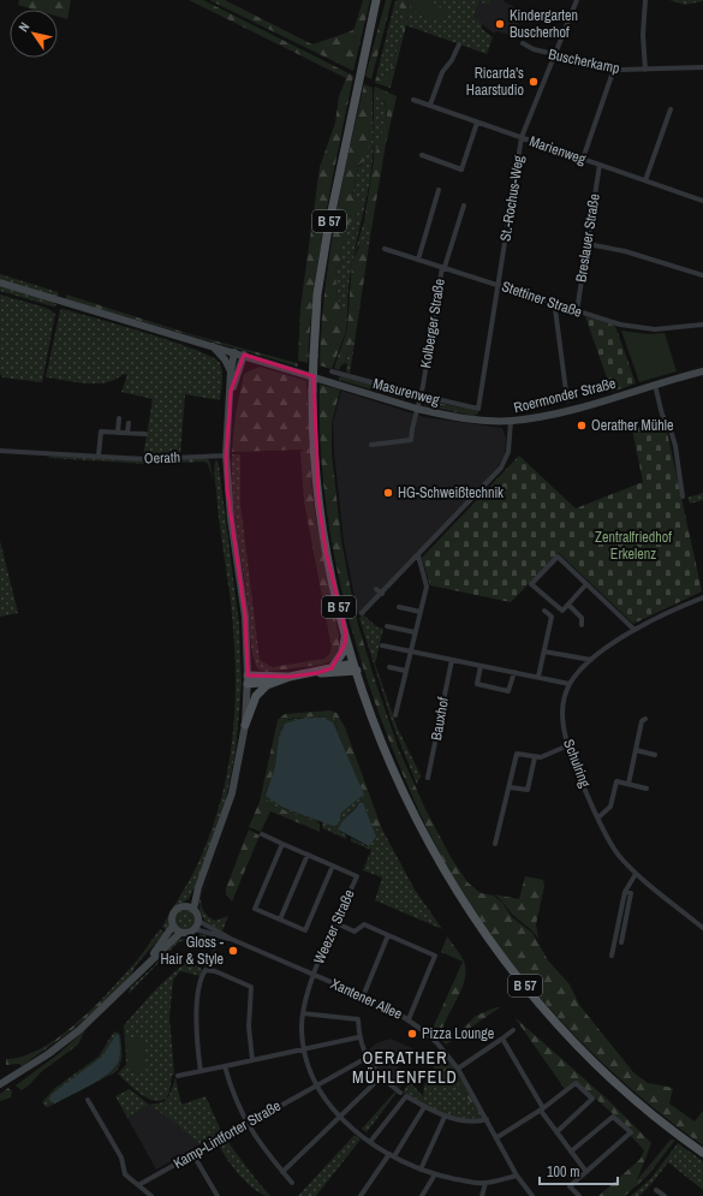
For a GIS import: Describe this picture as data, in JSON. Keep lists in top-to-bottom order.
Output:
{
  "streets": {
    "main road": ["B 57", "Roermonder Straße"],
    "street": [
      "Buscherkamp",
      "Marienweg",
      "St.-Rochus-Weg",
      "Breslauer Straße",
      "Stettiner Straße",
      "Kolberger Straße",
      "Masurenweg",
      "Oerath",
      "Bauxhof",
      "Schulring",
      "Weezer Straße",
      "Xantener Allee",
      "Kamp-Lintforter Straße"
    ]
  },
  "crossings": [
    ["Buscherkamp", "St.-Rochus-Weg"],
    ["Marienweg", "St.-Rochus-Weg"],
    ["Marienweg", "Breslauer Straße"],
    ["St.-Rochus-Weg", "Stettiner Straße"],
    ["St.-Rochus-Weg", "Masurenweg"],
    ["Breslauer Straße", "Stettiner Straße"],
    ["Stettiner Straße", "Kolberger Straße"],
    ["Kolberger Straße", "Masurenweg"],
    ["Weezer Straße", "Xantener Allee"],
    ["Weezer Straße", "Kamp-Lintforter Straße"]
  ],
  "districts": ["OERATHER MÜHLENFELD"],
  "parks": ["Zentralfriedhof Erkelenz"],
  "places": [
    "Kindergarten Buscherhof",
    "Ricarda's Haarstudio",
    "Oerather Mühle",
    "HG-Schweißtechnik",
    "Gloss - Hair & Style",
    "Pizza Lounge"
  ],
  "scale_bar": "100 m",
  "north": "top left"
}
